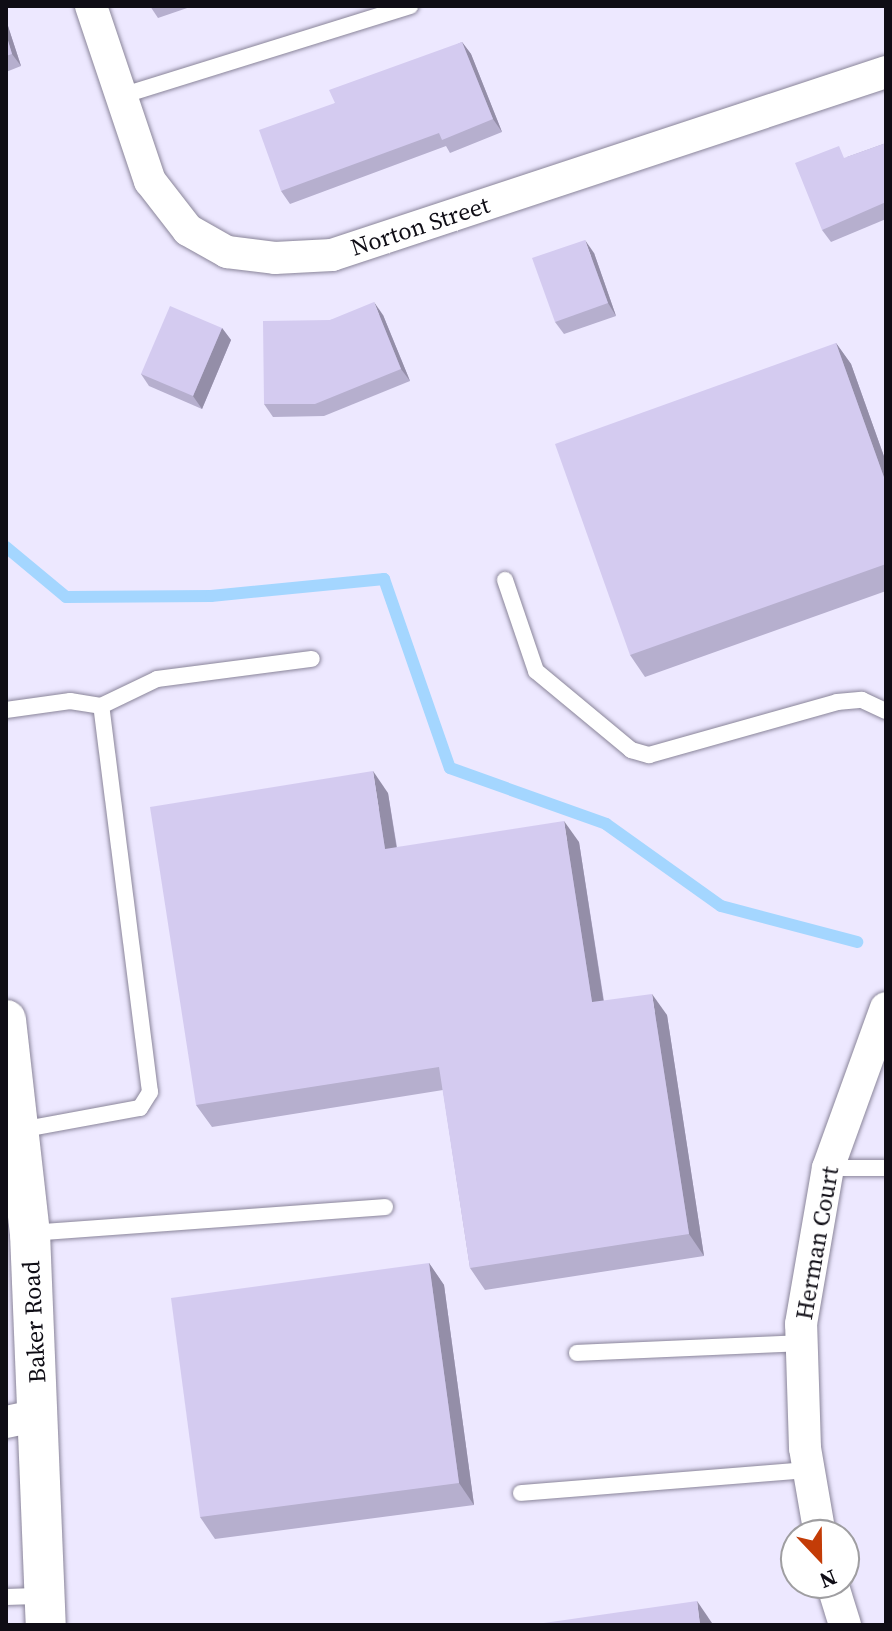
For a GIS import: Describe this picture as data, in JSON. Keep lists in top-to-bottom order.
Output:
{
  "streets": {
    "street": ["Norton Street", "Herman Court", "Baker Road"]
  },
  "north": "bottom"
}
